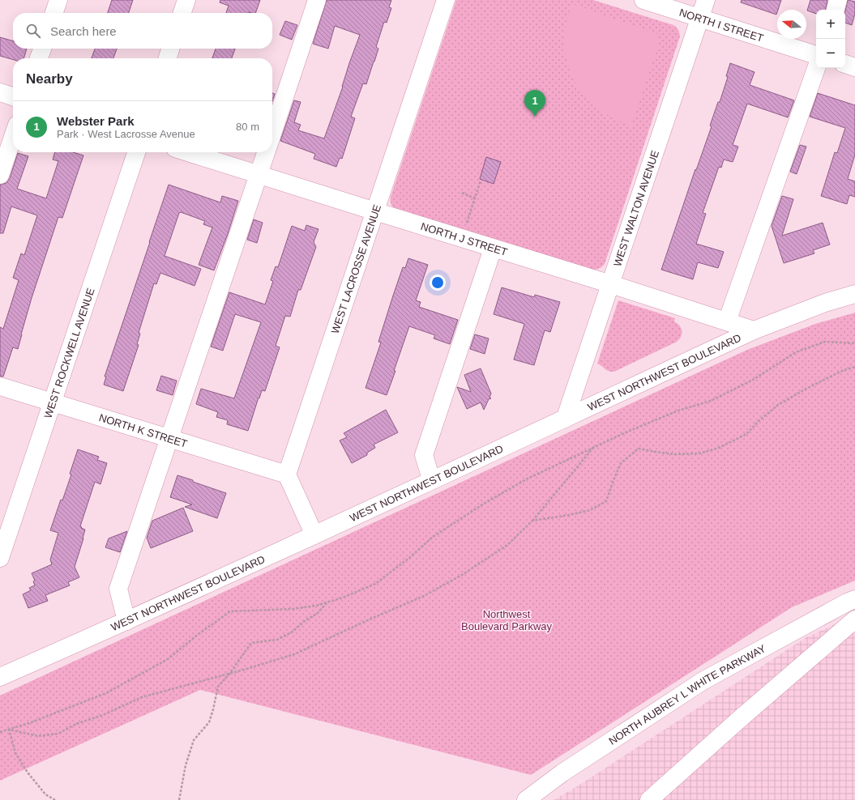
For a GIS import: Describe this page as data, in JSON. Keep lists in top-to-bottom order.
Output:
{
  "streets": {
    "street": [
      "NORTH I STREET",
      "WEST WALTON AVENUE",
      "NORTH J STREET",
      "WEST LACROSSE AVENUE",
      "WEST ROCKWELL AVENUE",
      "WEST NORTHWEST BOULEVARD",
      "NORTH K STREET",
      "NORTH AUBREY L WHITE PARKWAY"
    ]
  },
  "crossings": [
    ["NORTH I STREET", "WEST WALTON AVENUE"],
    ["WEST WALTON AVENUE", "NORTH J STREET"],
    ["WEST WALTON AVENUE", "WEST NORTHWEST BOULEVARD"],
    ["NORTH J STREET", "WEST LACROSSE AVENUE"],
    ["NORTH J STREET", "WEST NORTHWEST BOULEVARD"],
    ["WEST LACROSSE AVENUE", "NORTH K STREET"],
    ["WEST ROCKWELL AVENUE", "NORTH K STREET"]
  ],
  "parks": ["Northwest Boulevard Parkway"],
  "north": "left",
  "page": {
    "map_buttons": ["+", "−"],
    "search": "Search here",
    "heading": "Nearby",
    "pins": "1",
    "list": [
      {
        "mark": "1",
        "name": "Webster Park",
        "note": "Park · West Lacrosse Avenue",
        "value": "80 m"
      }
    ]
  }
}
